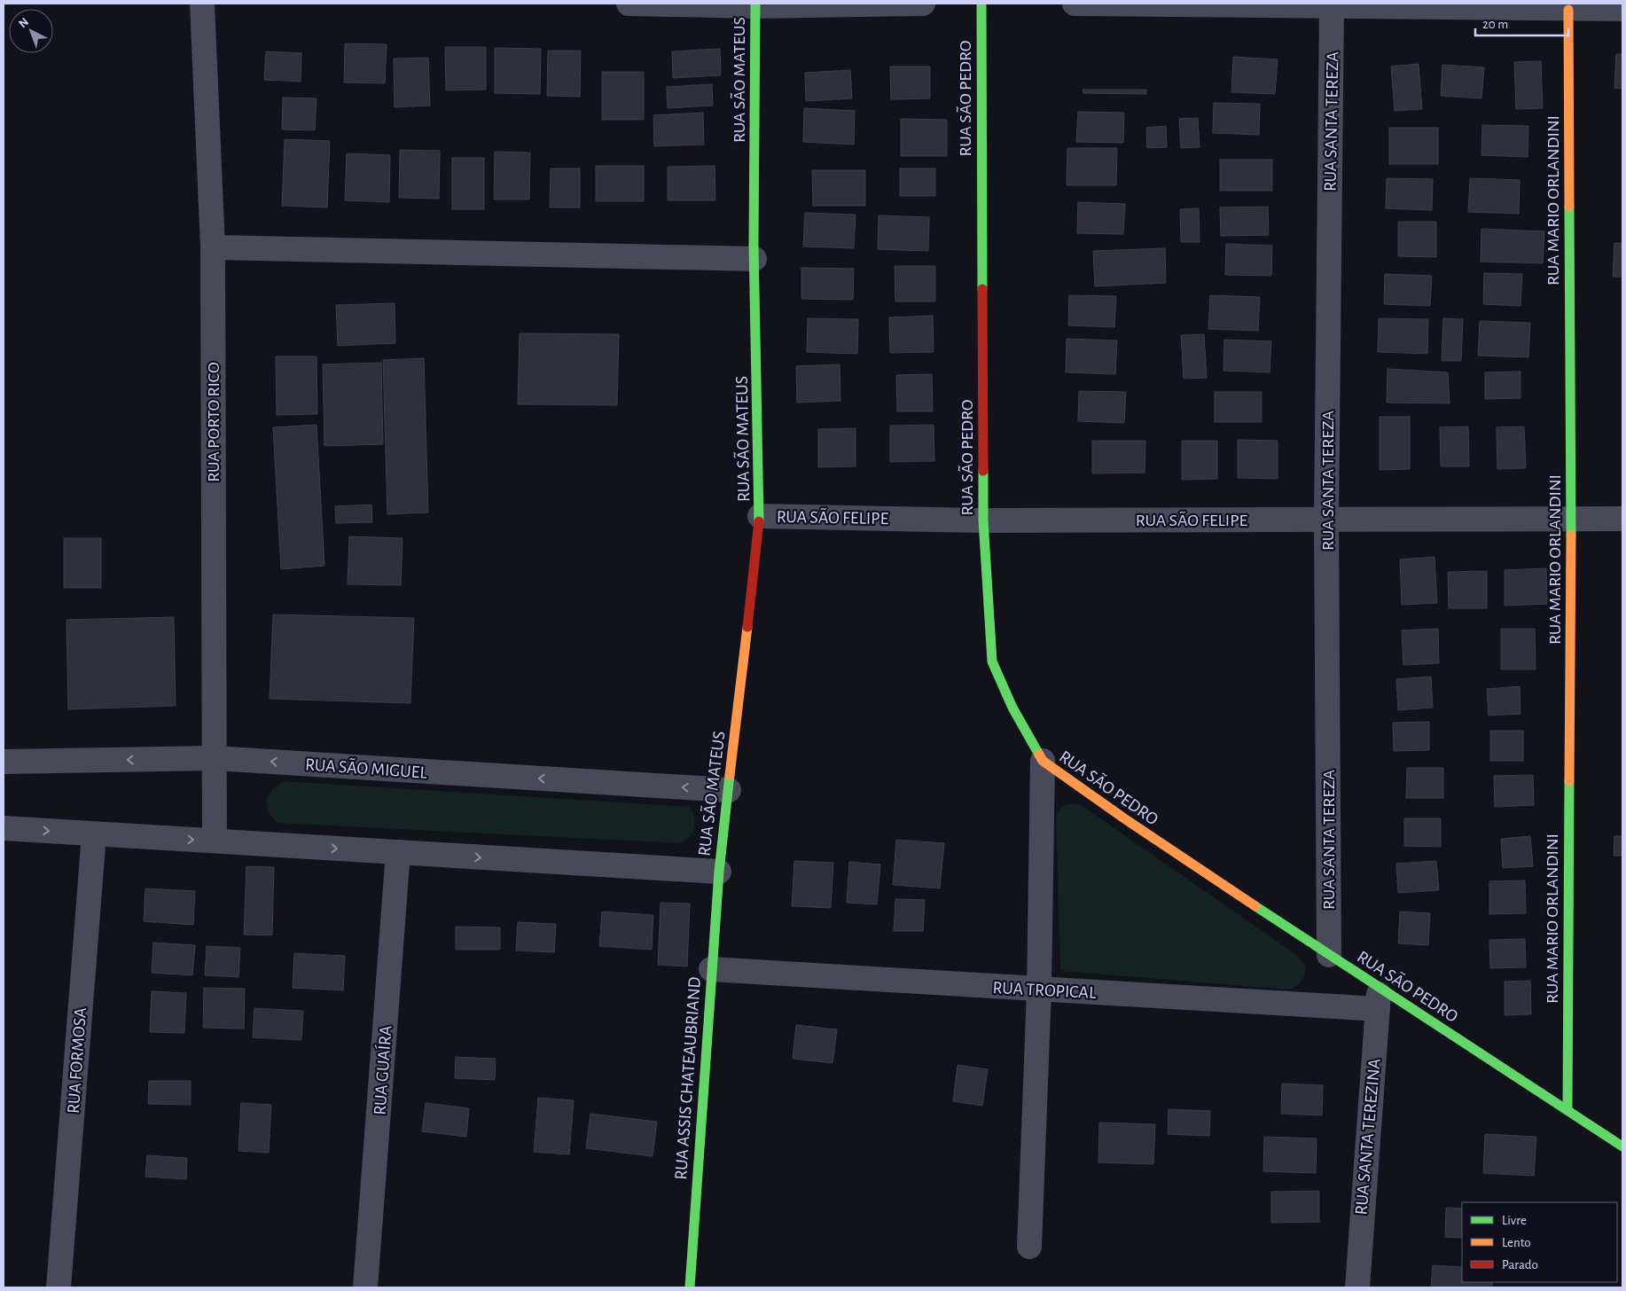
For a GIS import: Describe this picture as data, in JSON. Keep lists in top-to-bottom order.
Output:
{
  "streets": {
    "street": [
      "RUA SÃO MATEUS",
      "RUA SÃO PEDRO",
      "RUA SANTA TEREZA",
      "RUA MARIO ORLANDINI",
      "RUA PORTO RICO",
      "RUA SÃO FELIPE",
      "RUA SÃO MIGUEL",
      "RUA TROPICAL",
      "RUA FORMOSA",
      "RUA GUAÍRA",
      "RUA ASSIS CHATEAUBRIAND",
      "RUA SANTA TEREZINA"
    ]
  },
  "crossings": [
    ["RUA SÃO MATEUS", "RUA SÃO FELIPE"],
    ["RUA SÃO MATEUS", "RUA SÃO MIGUEL"],
    ["RUA SÃO MATEUS", "RUA ASSIS CHATEAUBRIAND"],
    ["RUA SÃO PEDRO", "RUA SANTA TEREZA"],
    ["RUA SÃO PEDRO", "RUA MARIO ORLANDINI"],
    ["RUA SÃO PEDRO", "RUA SÃO FELIPE"],
    ["RUA SÃO PEDRO", "RUA TROPICAL"],
    ["RUA SÃO PEDRO", "RUA SANTA TEREZINA"],
    ["RUA SANTA TEREZA", "RUA SÃO FELIPE"],
    ["RUA MARIO ORLANDINI", "RUA SÃO FELIPE"],
    ["RUA PORTO RICO", "RUA SÃO MIGUEL"],
    ["RUA TROPICAL", "RUA ASSIS CHATEAUBRIAND"],
    ["RUA TROPICAL", "RUA SANTA TEREZINA"]
  ],
  "legend": ["Livre", "Lento", "Parado"],
  "scale_bar": "20 m",
  "north": "top left"
}
